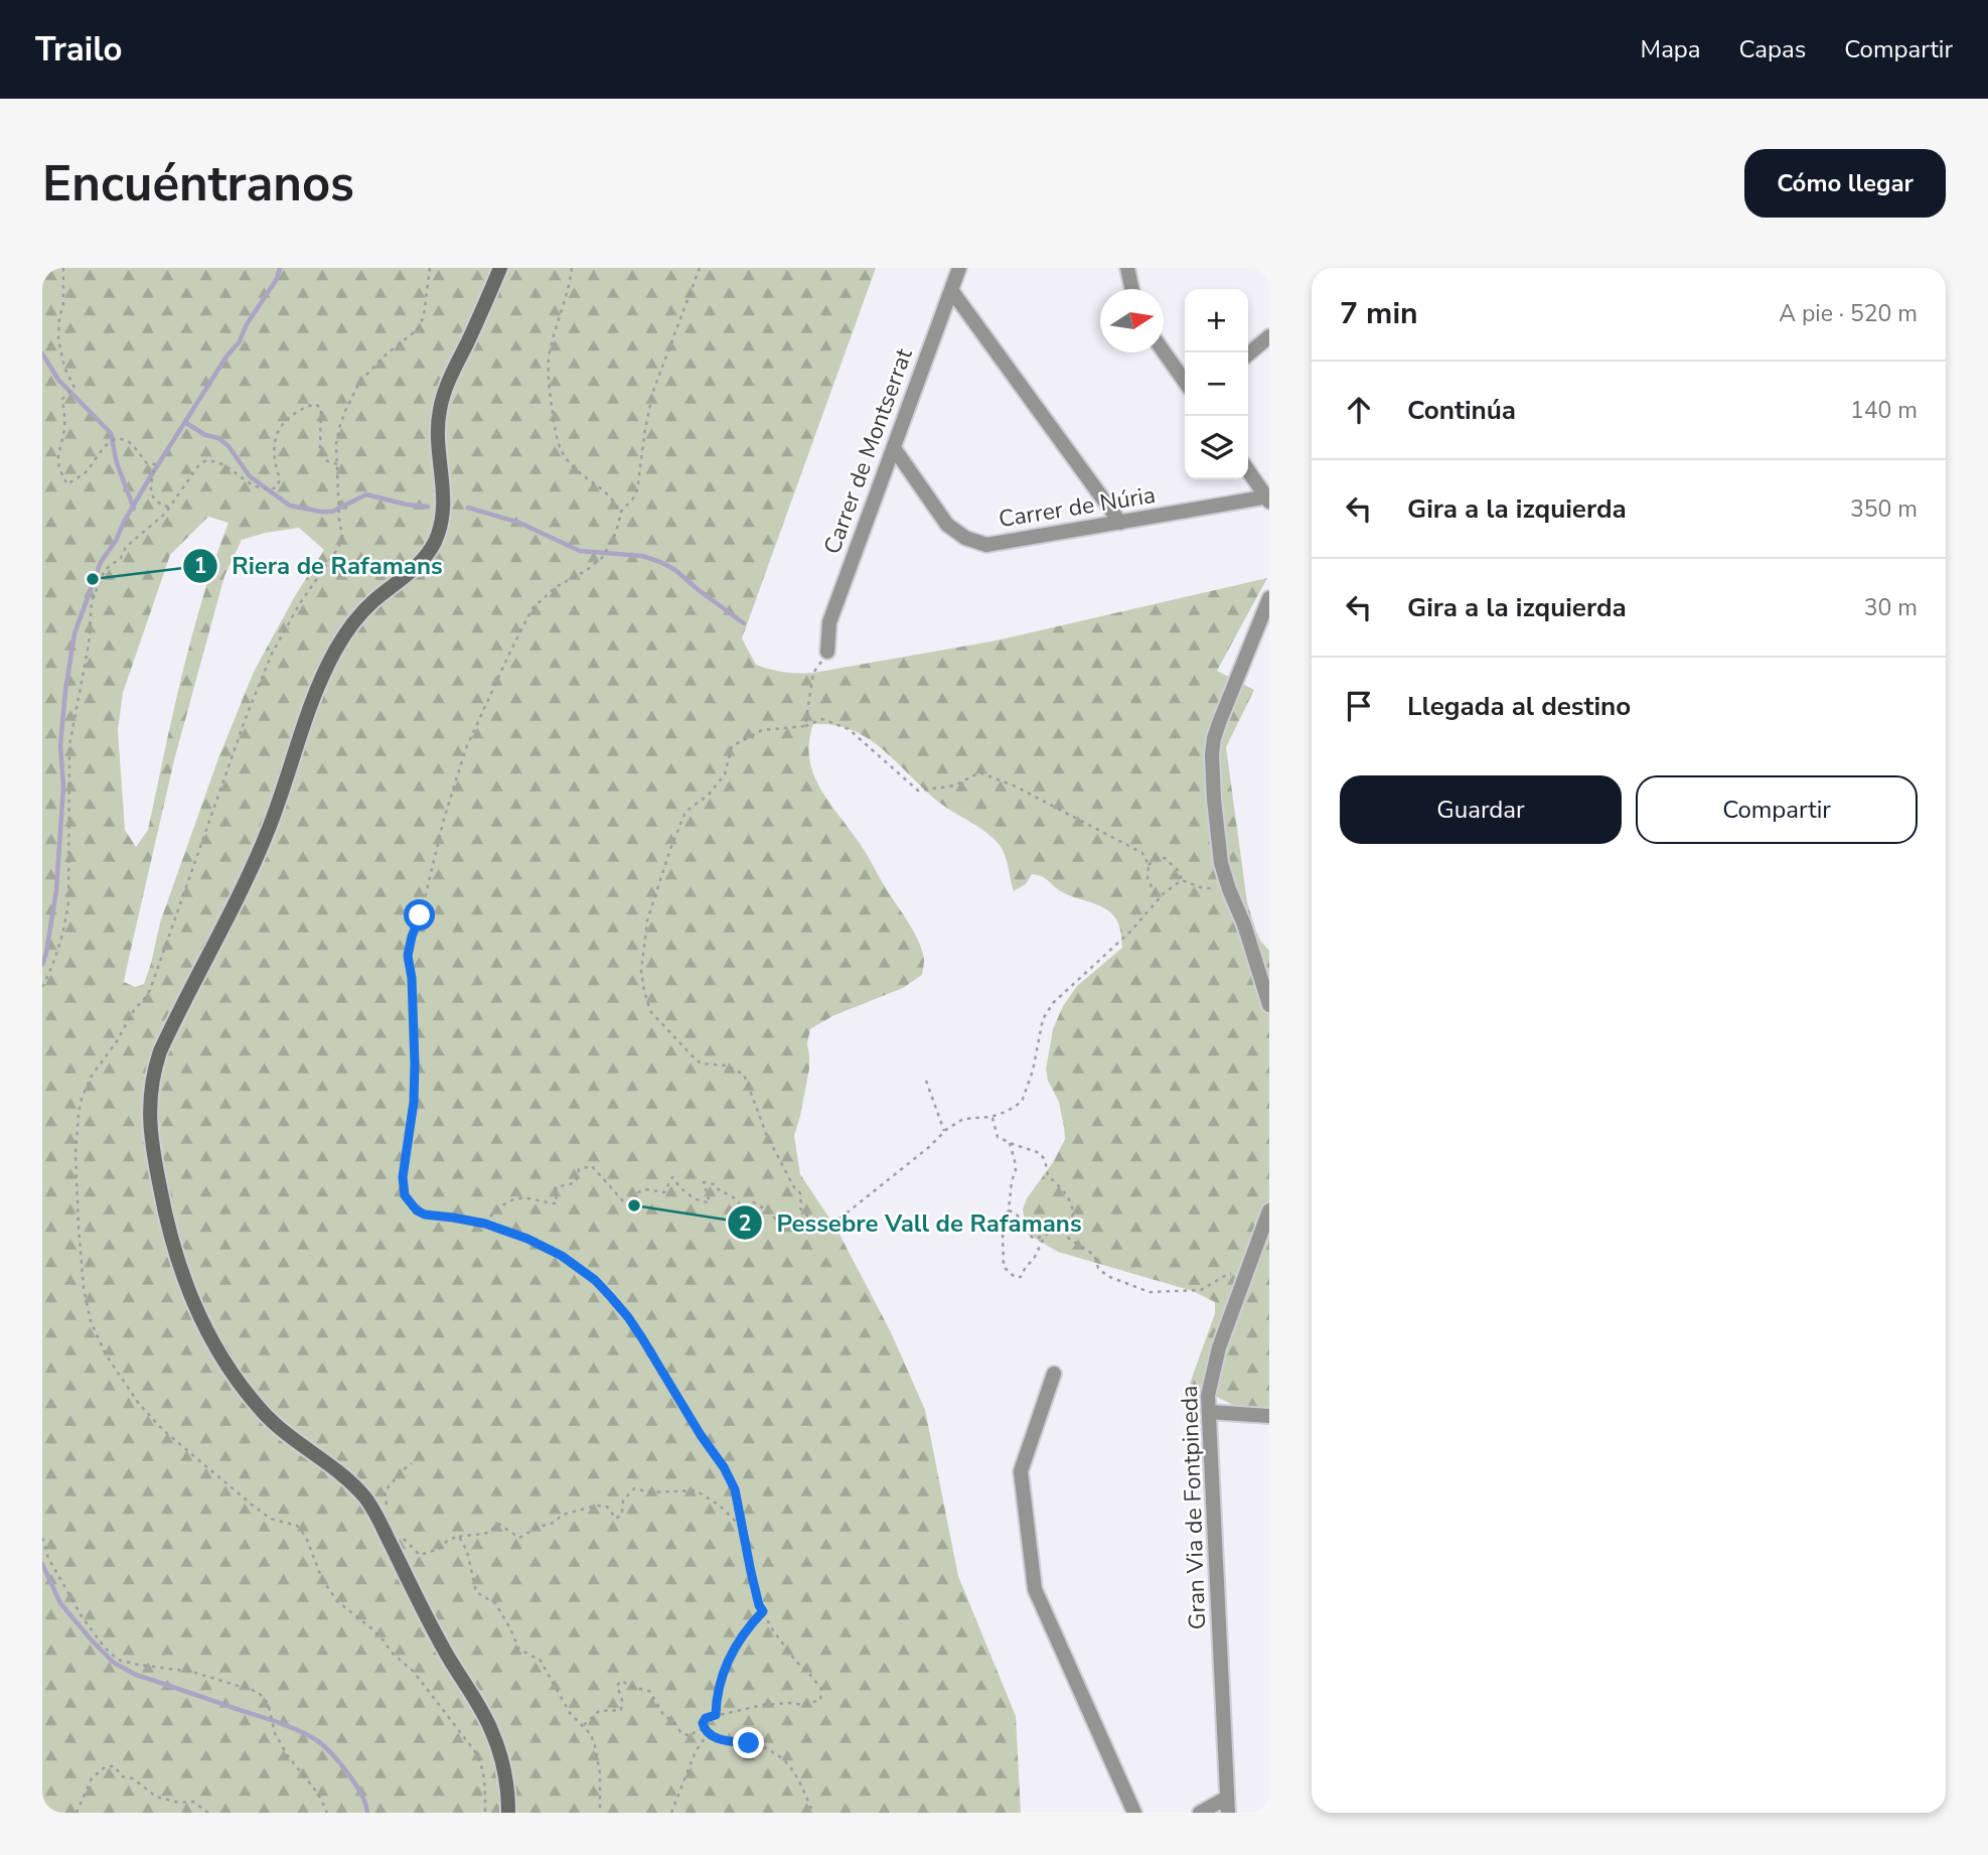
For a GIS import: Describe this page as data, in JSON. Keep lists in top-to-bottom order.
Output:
{
  "streets": {
    "street": ["Carrer de Montserrat", "Carrer de Núria", "Gran Via de Fontpineda"]
  },
  "crossings": [
    ["Carrer de Montserrat", "Carrer de Núria"]
  ],
  "places": ["Riera de Rafamans", "Pessebre Vall de Rafamans"],
  "north": "right",
  "page": {
    "header": "Trailo",
    "nav": ["Mapa", "Capas", "Compartir"],
    "buttons": [
      "Cómo llegar",
      ["Guardar", "Compartir"]
    ],
    "title": "Encuéntranos",
    "heading": ["7 min", "A pie · 520 m"],
    "map_buttons": ["+", "−"],
    "list": [
      ["Continúa", "140 m"],
      ["Gira a la izquierda", "350 m"],
      ["Gira a la izquierda", "30 m"],
      "Llegada al destino"
    ]
  }
}
